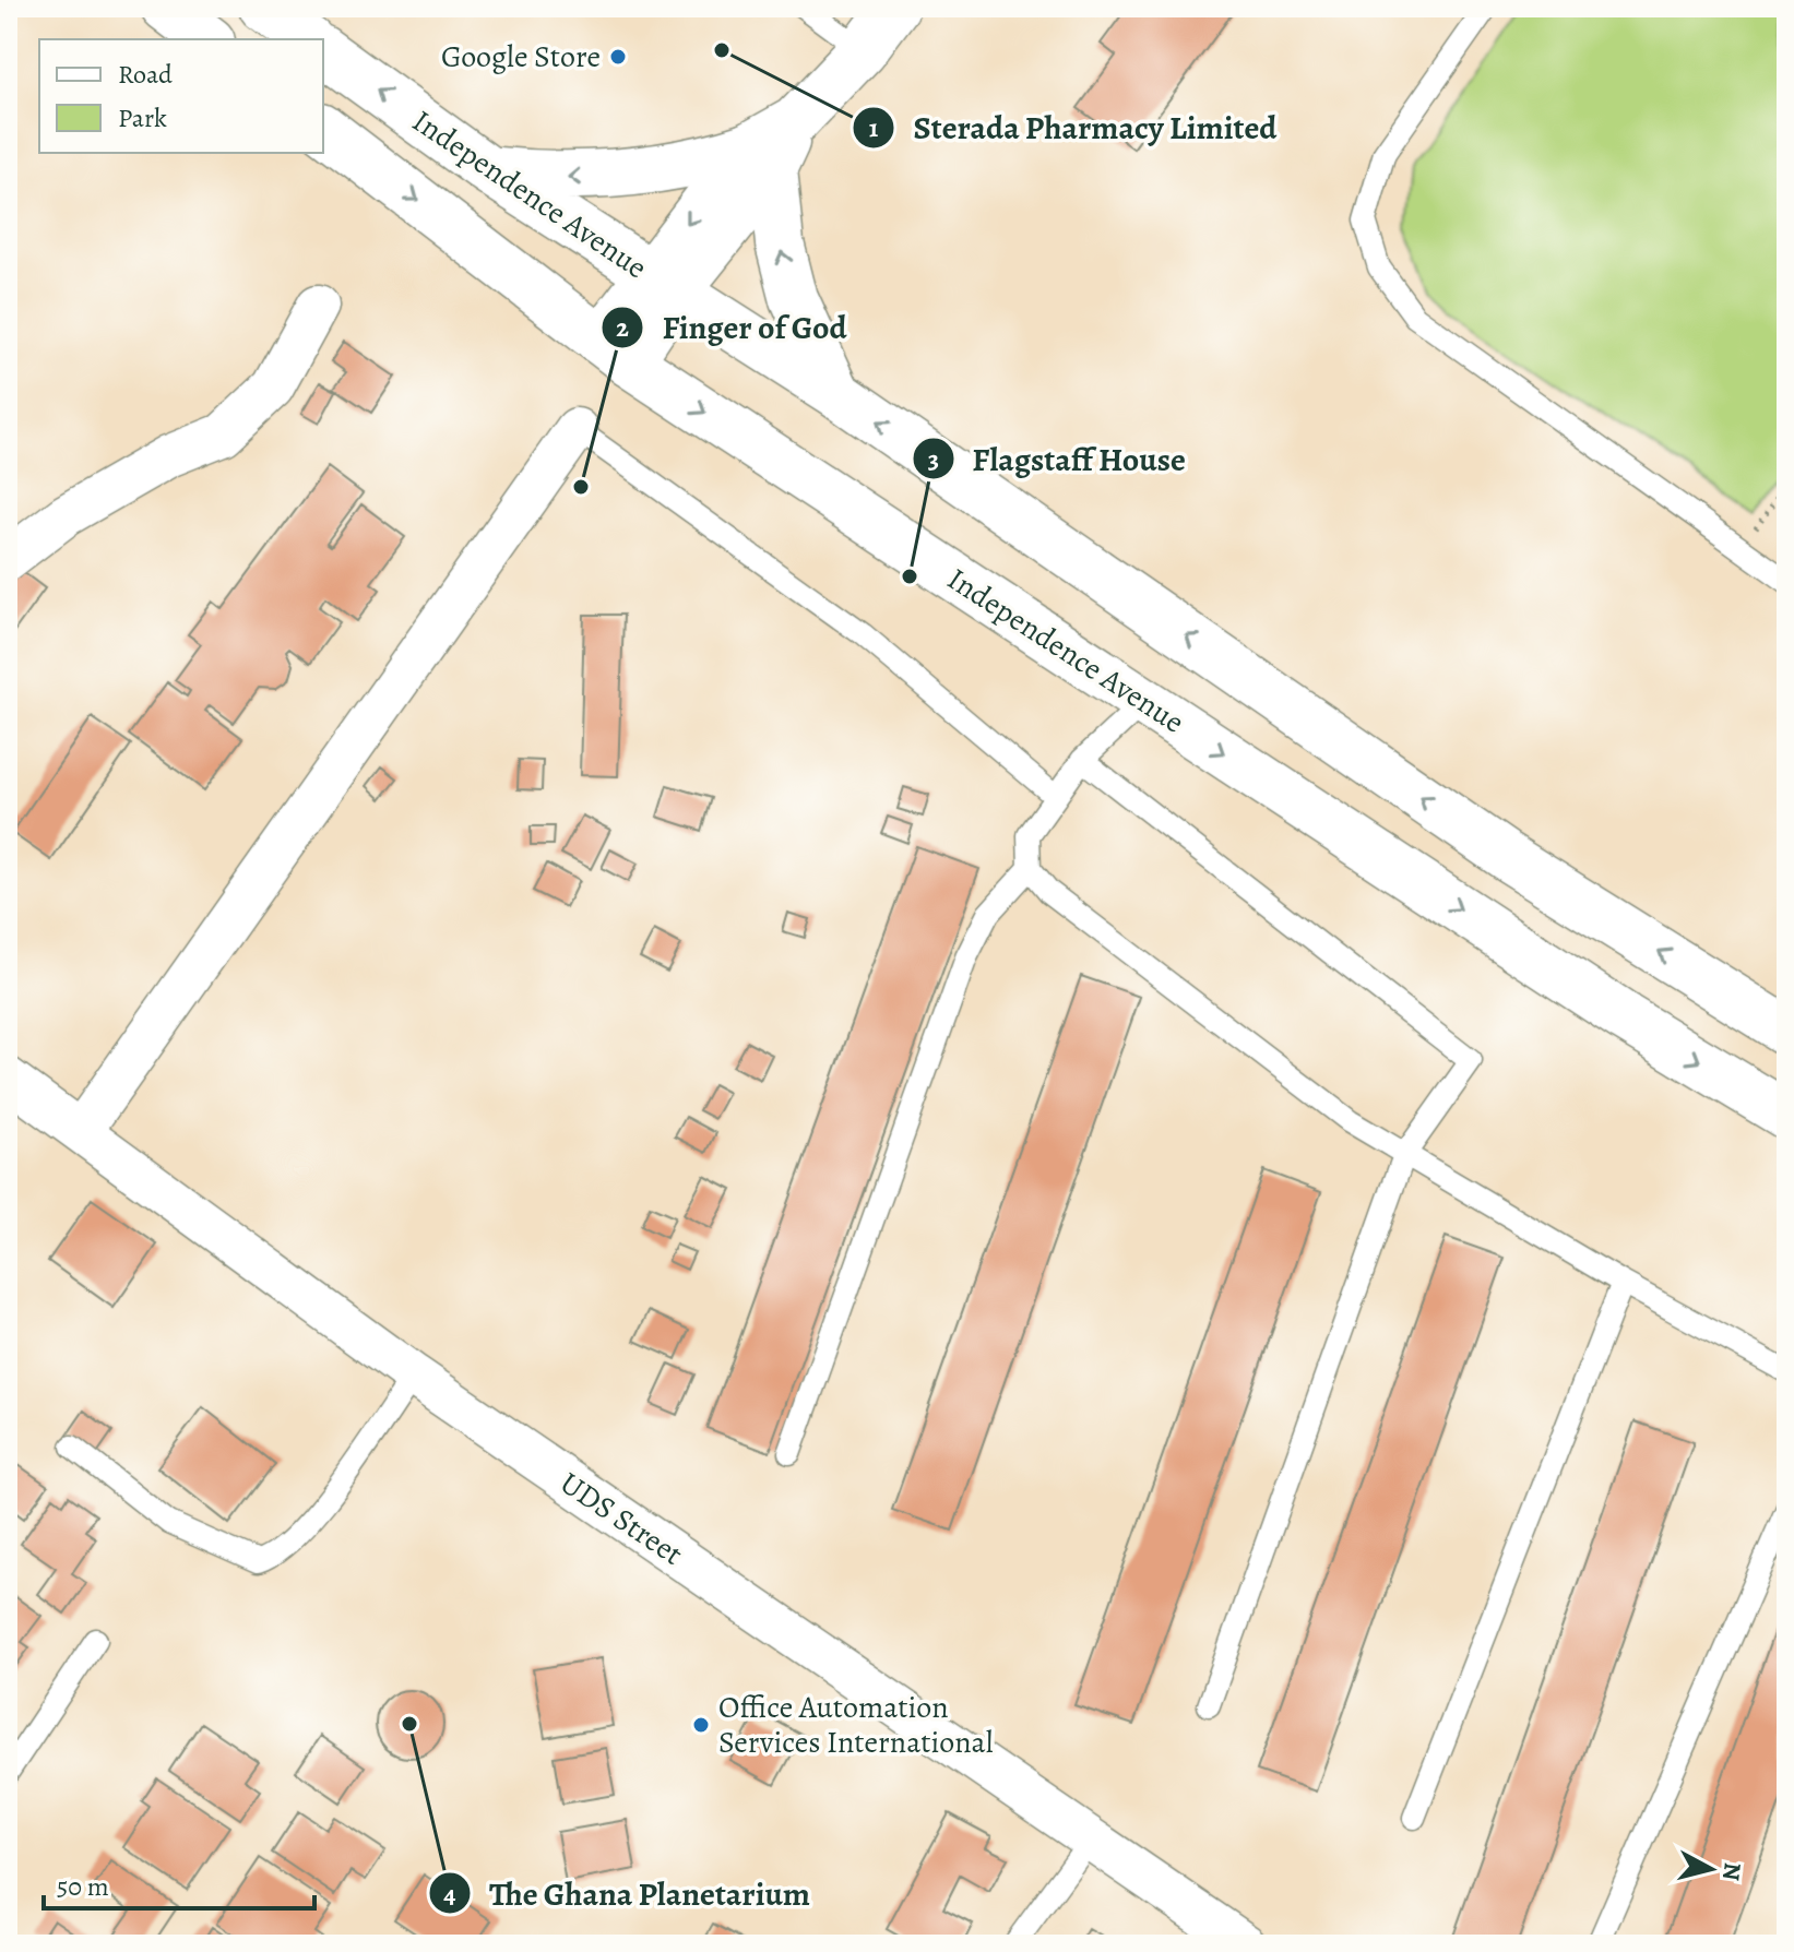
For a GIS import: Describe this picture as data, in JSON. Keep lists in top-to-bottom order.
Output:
{
  "streets": {
    "main road": ["Independence Avenue"],
    "street": ["UDS Street"]
  },
  "places": [
    "Sterada Pharmacy Limited",
    "Google Store",
    "Finger of God",
    "Flagstaff House",
    "The Ghana Planetarium",
    "Office Automation Services International"
  ],
  "legend": ["Road", "Park"],
  "scale_bar": "50 m",
  "north": "right"
}
